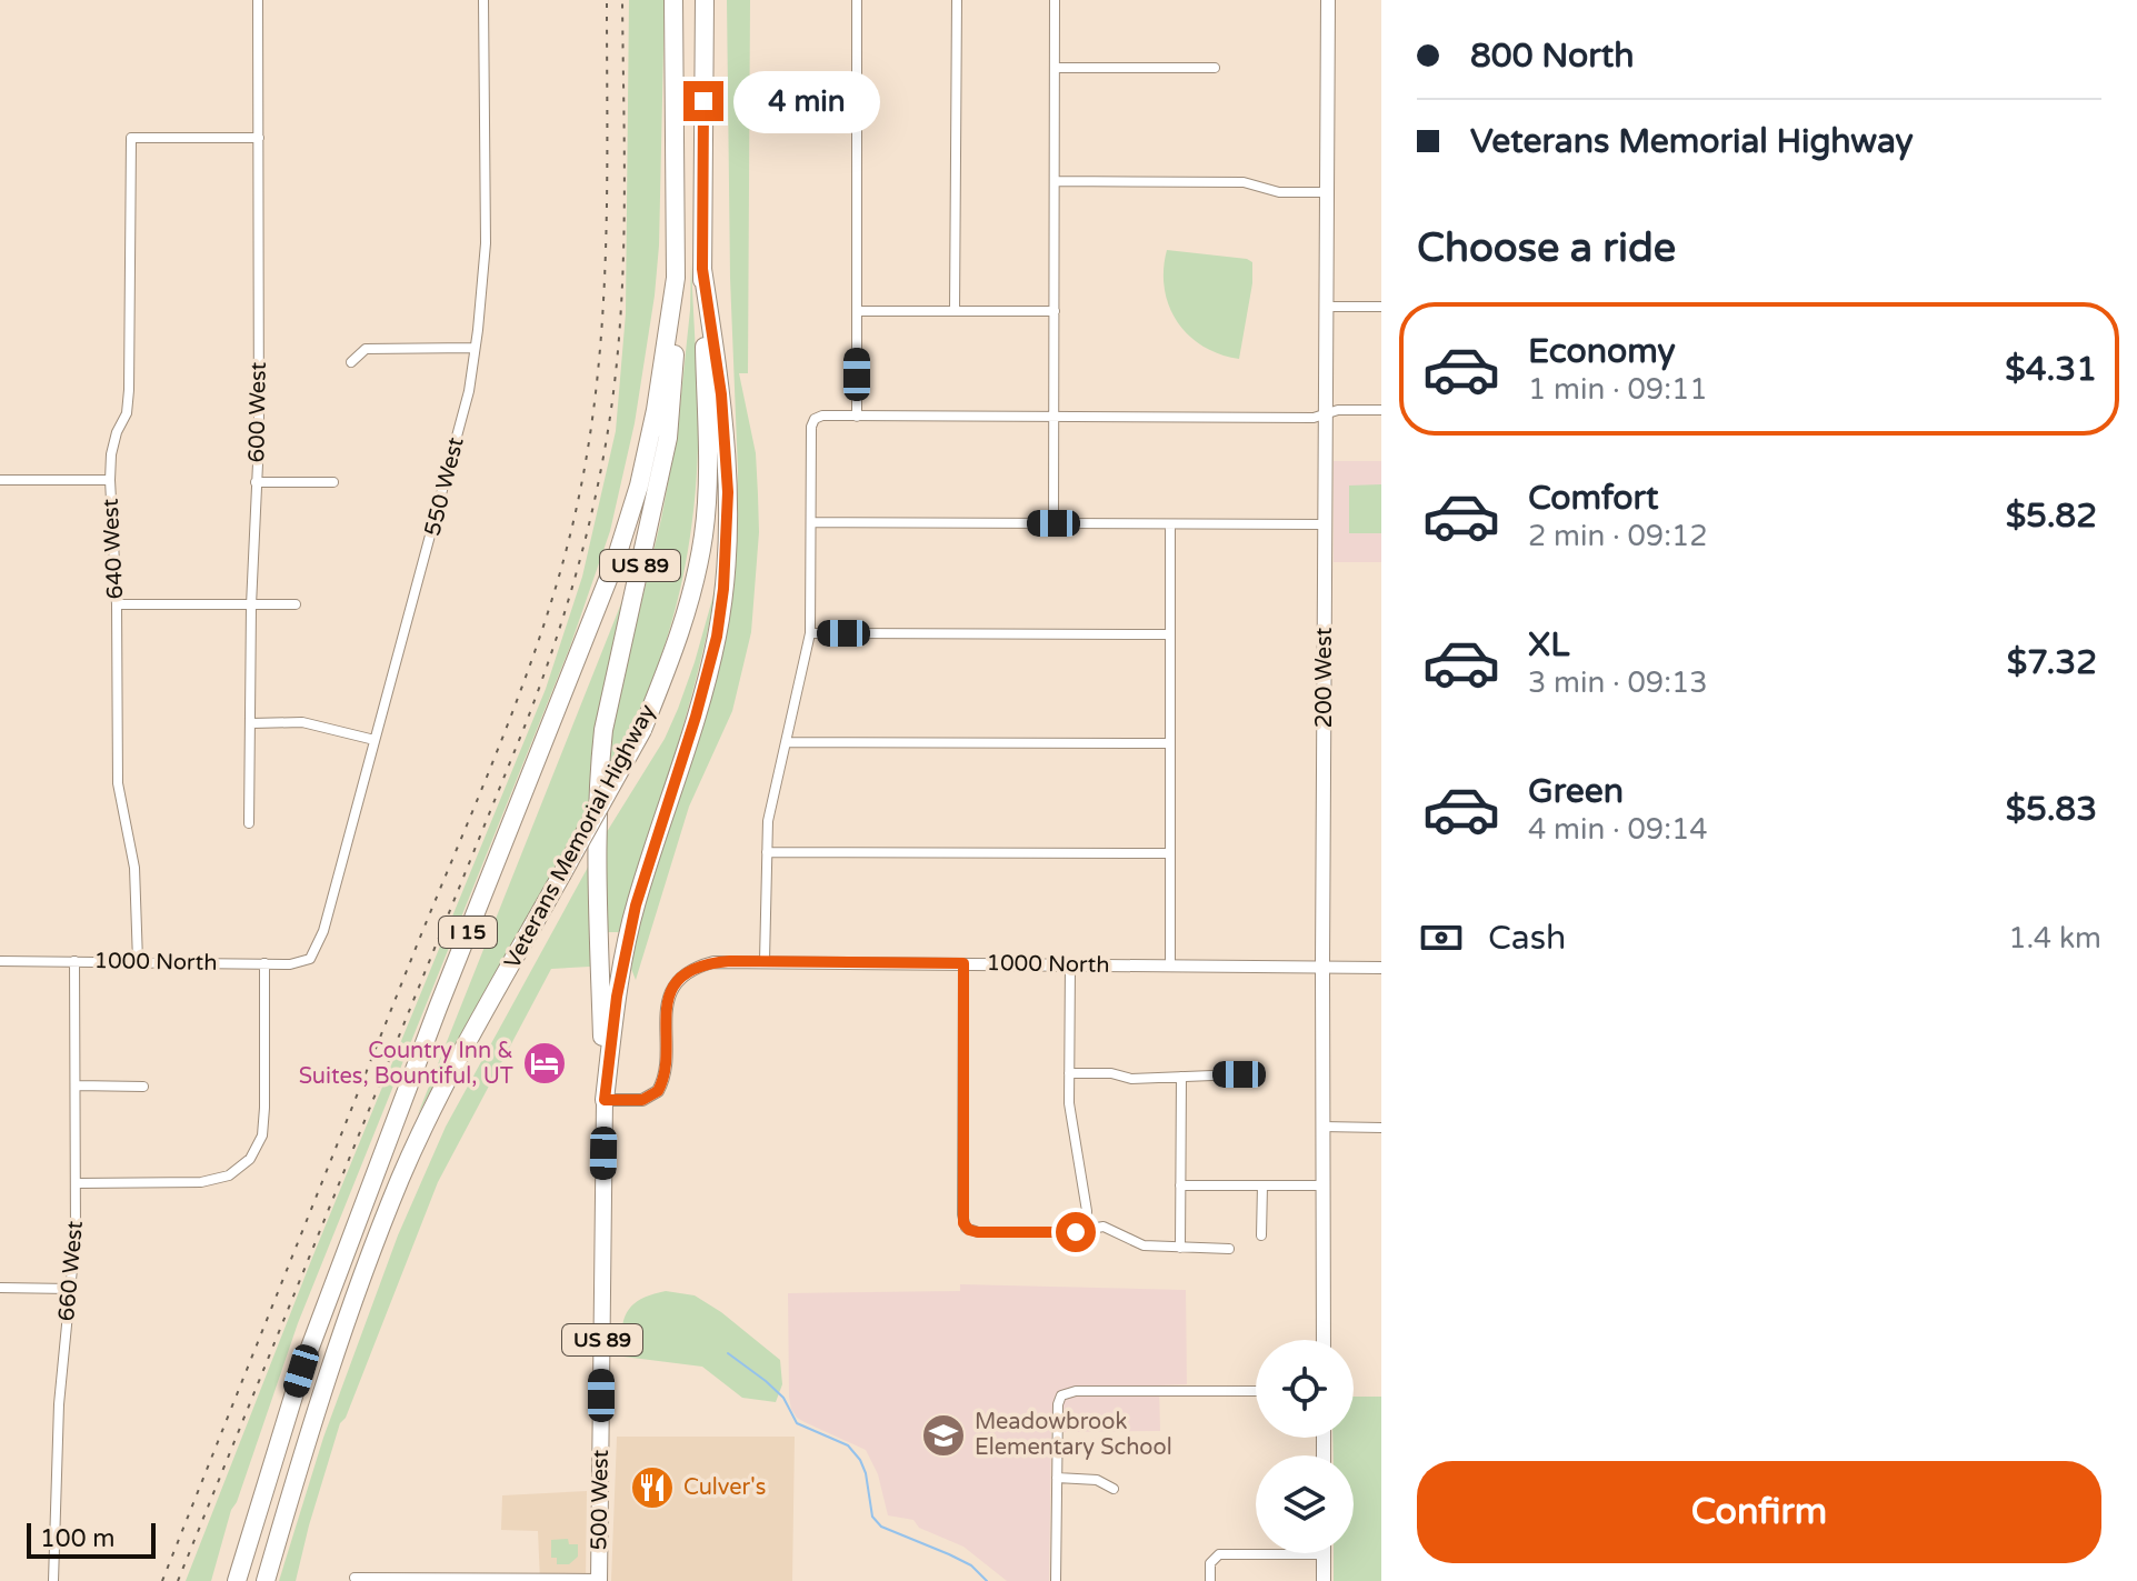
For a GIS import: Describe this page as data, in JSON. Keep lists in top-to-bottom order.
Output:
{
  "streets": {
    "highway": ["US 89", "Veterans Memorial Highway", "I 15"],
    "main road": ["200 West", "500 West"],
    "street": [
      "600 West",
      "550 West",
      "640 West",
      "1000 North",
      "660 West"
    ]
  },
  "crossings": [
    ["600 West", "640 West"],
    ["550 West", "1000 North"],
    ["640 West", "1000 North"],
    ["US 89", "Veterans Memorial Highway"],
    ["US 89", "I 15"],
    ["US 89", "1000 North"],
    ["US 89", "500 West"],
    ["200 West", "1000 North"],
    ["1000 North", "660 West"],
    ["1000 North", "500 West"]
  ],
  "places": {
    "hotel": ["Country Inn & Suites, Bountiful, UT"],
    "school or university": ["Meadowbrook Elementary School"],
    "restaurant": ["Culver's"]
  },
  "scale_bar": "100 m",
  "page": {
    "banner": ["800 North", "Veterans Memorial Highway"],
    "bubble": "4 min",
    "heading": "Choose a ride",
    "list": [
      {
        "name": "Economy",
        "note": "1 min · 09:11",
        "value": "$4.31"
      },
      {
        "name": "Comfort",
        "note": "2 min · 09:12",
        "value": "$5.82"
      },
      {
        "name": "XL",
        "note": "3 min · 09:13",
        "value": "$7.32"
      },
      {
        "name": "Green",
        "note": "4 min · 09:14",
        "value": "$5.83"
      }
    ],
    "pay": ["Cash", "1.4 km"],
    "buttons": "Confirm",
    "scale": "100 m"
  }
}
